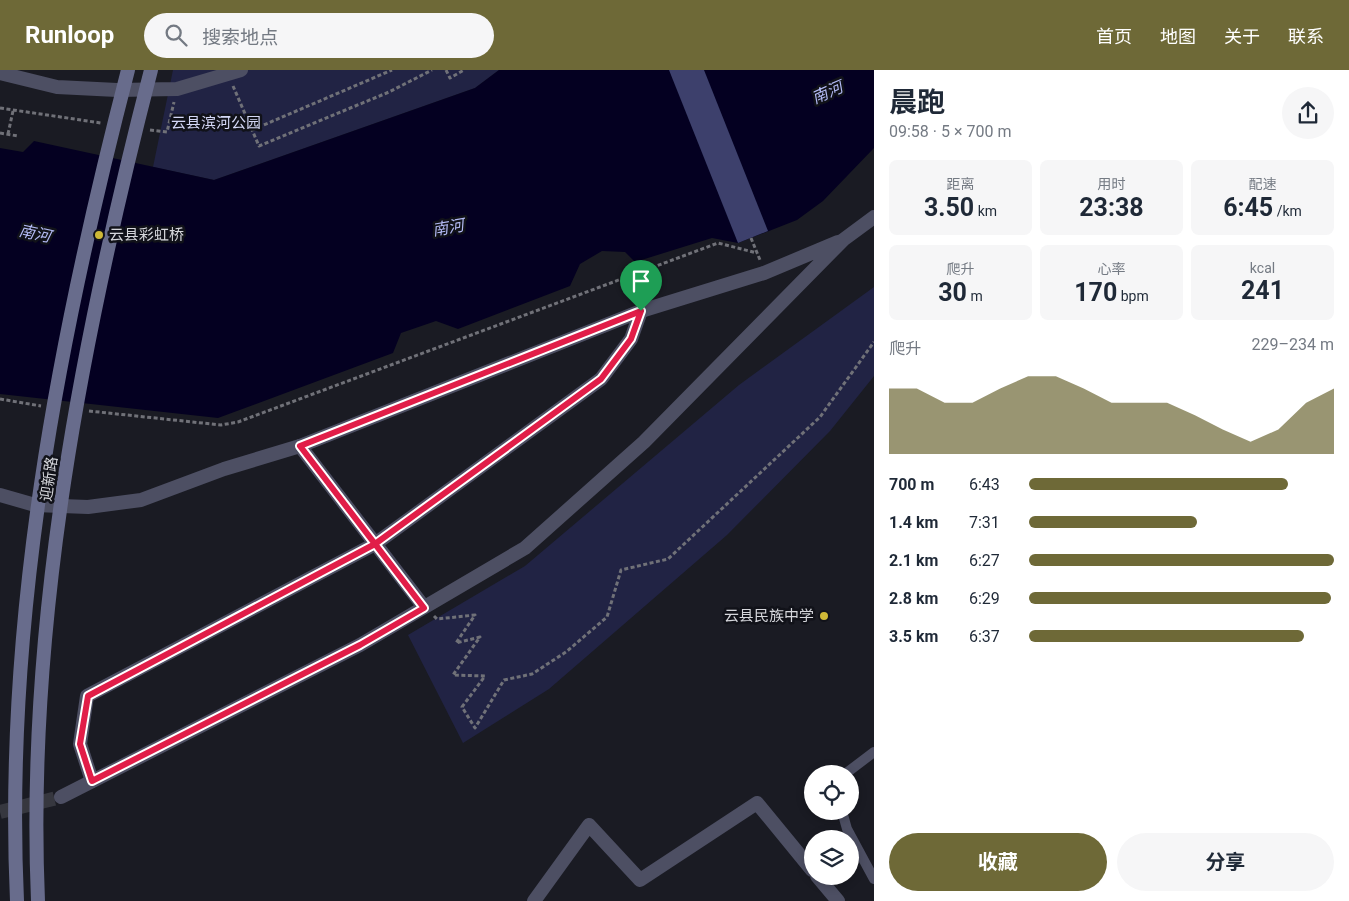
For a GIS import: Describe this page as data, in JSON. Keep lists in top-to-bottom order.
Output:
{
  "streets": {
    "main road": ["迎新路"]
  },
  "water": ["南河"],
  "parks": ["云县滨河公园"],
  "places": ["云县彩虹桥", "云县民族中学"],
  "page": {
    "header": "Runloop",
    "search": "搜索地点",
    "nav": [
      "首页",
      "地图",
      "关于",
      "联系"
    ],
    "heading": ["晨跑", "09:58 · 5 × 700 m"],
    "stats": [
      ["距离", "3.50 km"],
      ["用时", "23:38"],
      ["配速", "6:45 /km"],
      ["爬升", "30 m"],
      ["心率", "170 bpm"],
      ["kcal", "241"]
    ],
    "chart": ["爬升", "229–234 m"],
    "list": [
      {
        "name": "700 m",
        "note": "6:43"
      },
      {
        "name": "1.4 km",
        "note": "7:31"
      },
      {
        "name": "2.1 km",
        "note": "6:27"
      },
      {
        "name": "2.8 km",
        "note": "6:29"
      },
      {
        "name": "3.5 km",
        "note": "6:37"
      }
    ],
    "buttons": ["收藏", "分享"]
  }
}
